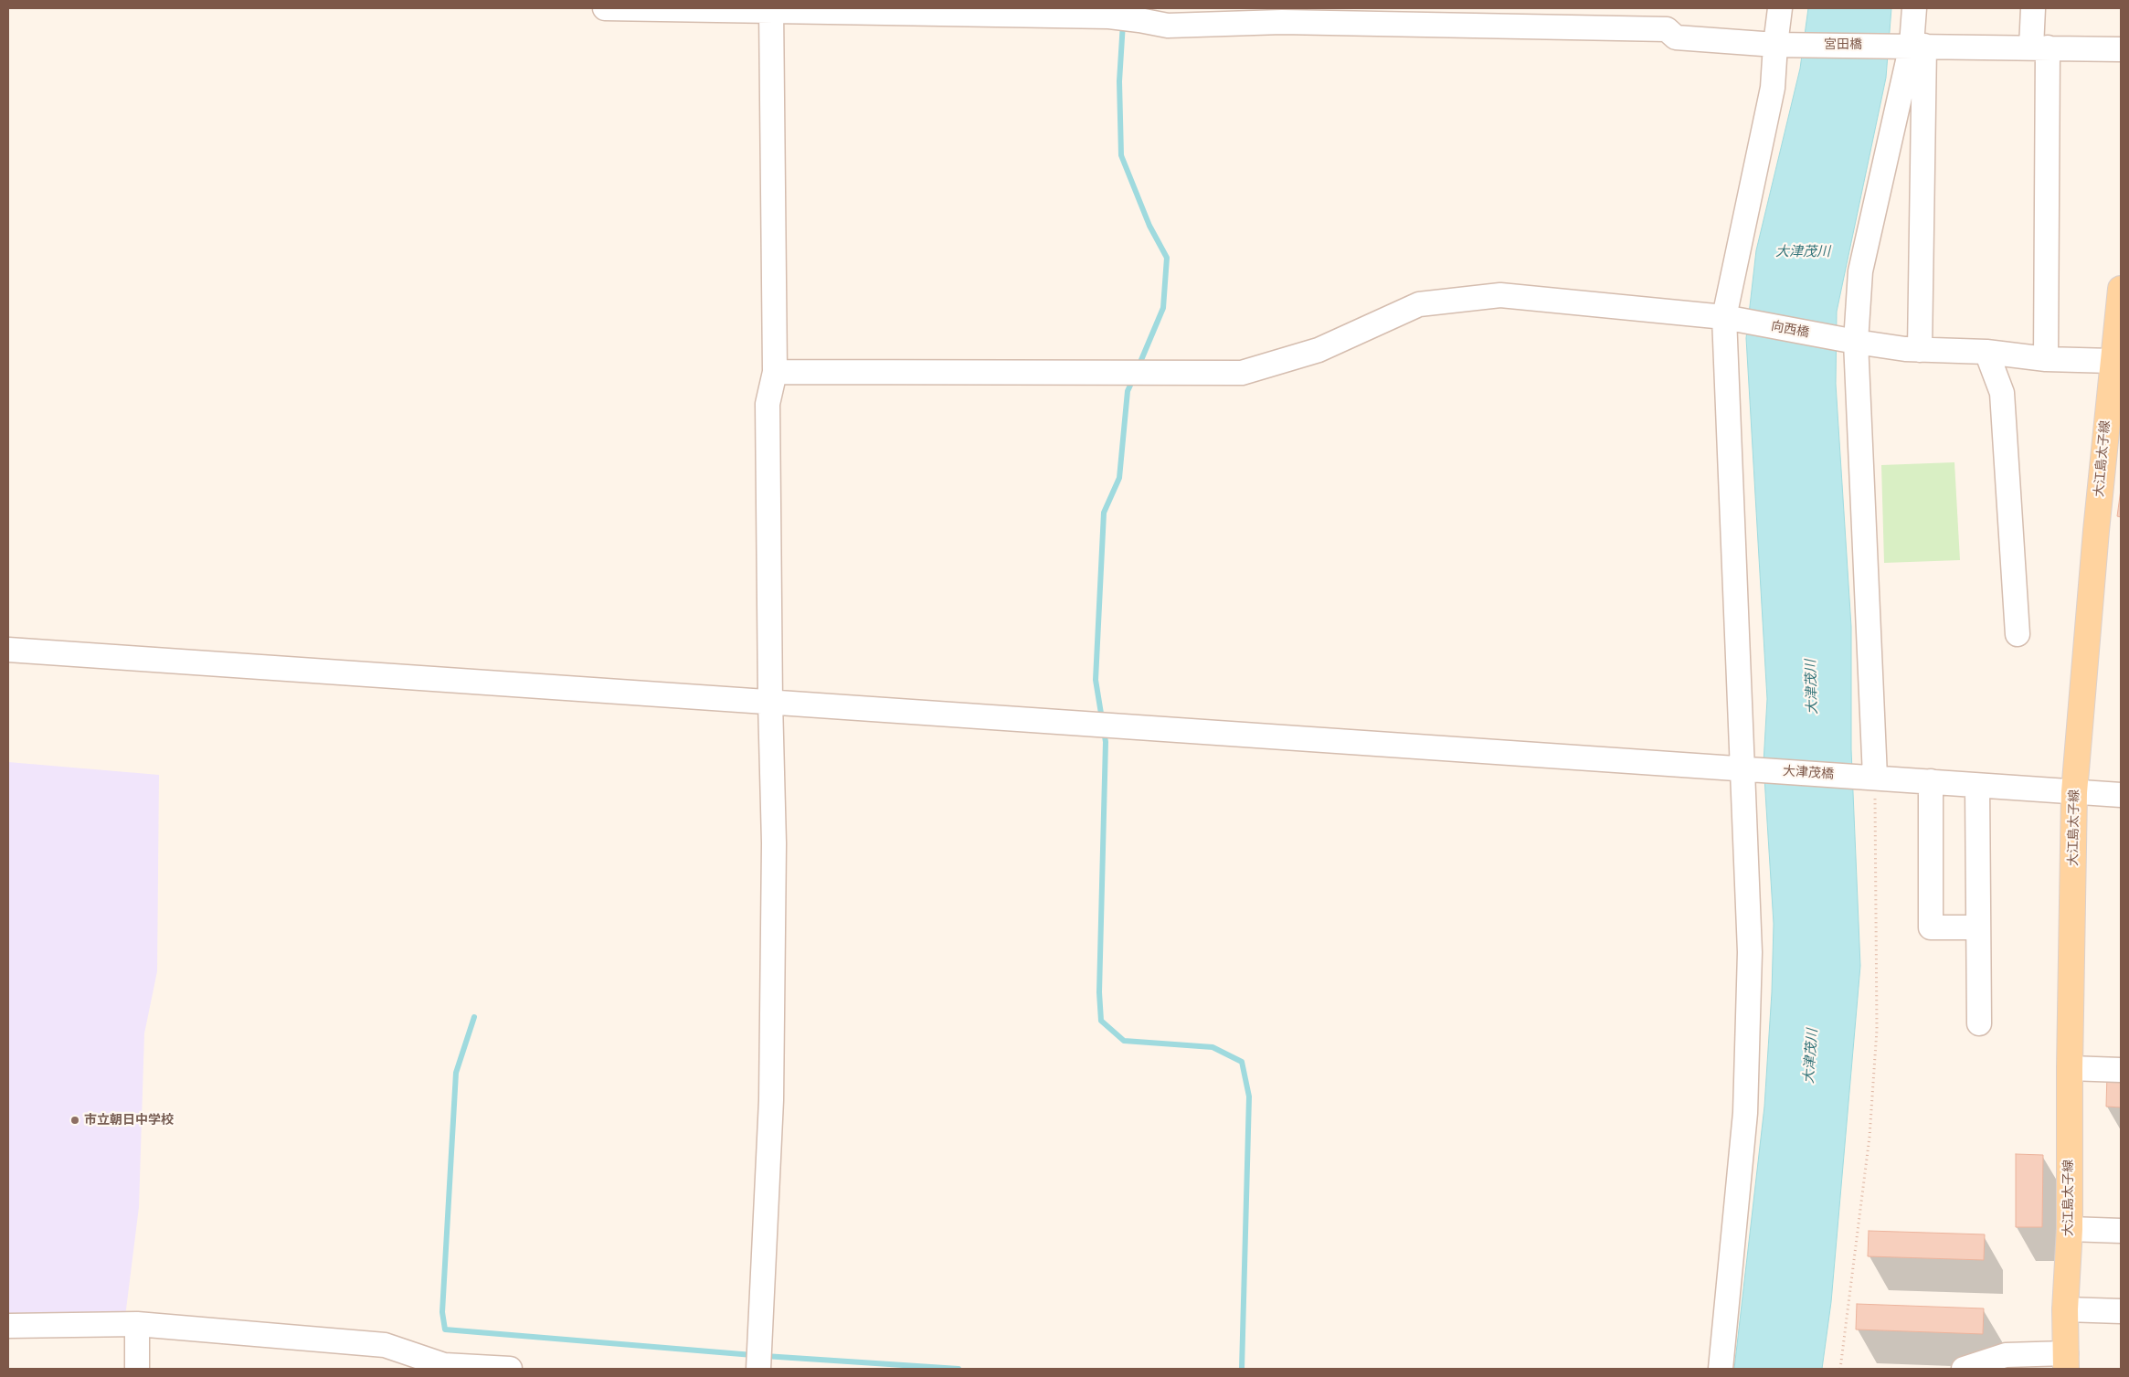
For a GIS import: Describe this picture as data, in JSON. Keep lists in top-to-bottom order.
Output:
{
  "streets": {
    "main road": ["大江島太子線"],
    "street": ["宮田橋", "向西橋", "大津茂橋"]
  },
  "crossings": [
    ["向西橋", "大江島太子線"],
    ["大江島太子線", "大津茂橋"]
  ],
  "water": ["大津茂川"],
  "places": ["市立朝日中学校"]
}
